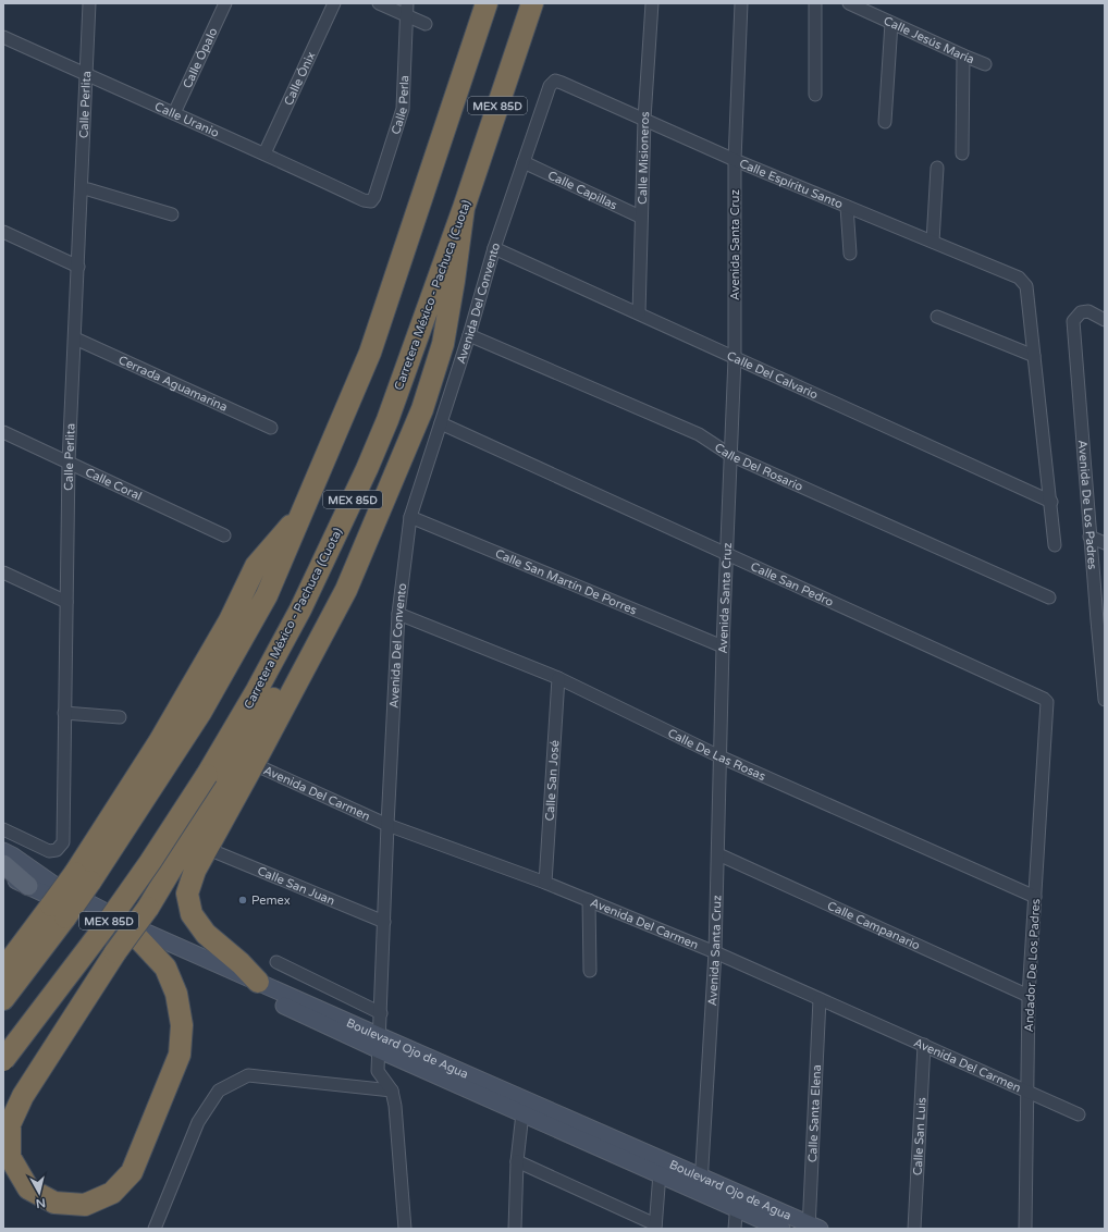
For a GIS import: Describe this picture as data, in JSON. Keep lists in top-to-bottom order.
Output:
{
  "streets": {
    "highway": ["MEX 85D", "Carretera México - Pachuca (Cuota)"],
    "main road": ["Boulevard Ojo de Agua"],
    "street": [
      "Calle Jesús María",
      "Calle Ópalo",
      "Calle Ónix",
      "Calle Perlita",
      "Calle Perla",
      "Calle Uranio",
      "Calle Misioneros",
      "Calle Espíritu Santo",
      "Calle Capillas",
      "Avenida Santa Cruz",
      "Avenida Del Convento",
      "Calle Del Calvario",
      "Cerrada Aguamarina",
      "Calle Del Rosario",
      "Calle Coral",
      "Avenida De Los Padres",
      "Calle San Martín De Porres",
      "Calle San Pedro",
      "Calle De Las Rosas",
      "Calle San José",
      "Avenida Del Carmen",
      "Calle San Juan",
      "Calle Campanario",
      "Andador De Los Padres",
      "Calle Santa Elena",
      "Calle San Luis"
    ]
  },
  "crossings": [
    ["Calle Ópalo", "Calle Uranio"],
    ["Calle Ónix", "Calle Uranio"],
    ["Calle Perlita", "Calle Uranio"],
    ["Calle Perlita", "Cerrada Aguamarina"],
    ["Calle Perlita", "Calle Coral"],
    ["Calle Perla", "Calle Uranio"],
    ["Calle Misioneros", "Calle Espíritu Santo"],
    ["Calle Misioneros", "Calle Capillas"],
    ["Calle Misioneros", "Calle Del Calvario"],
    ["Calle Espíritu Santo", "Avenida Santa Cruz"],
    ["Calle Espíritu Santo", "Avenida Del Convento"],
    ["Calle Capillas", "Avenida Del Convento"],
    ["Avenida Santa Cruz", "Calle Del Calvario"],
    ["Avenida Santa Cruz", "Calle Del Rosario"],
    ["Avenida Santa Cruz", "Calle San Martín De Porres"],
    ["Avenida Santa Cruz", "Calle San Pedro"],
    ["Avenida Santa Cruz", "Calle De Las Rosas"],
    ["Avenida Santa Cruz", "Avenida Del Carmen"],
    ["Avenida Santa Cruz", "Calle Campanario"],
    ["Avenida Santa Cruz", "Boulevard Ojo de Agua"],
    ["Avenida Del Convento", "Calle Del Calvario"],
    ["Avenida Del Convento", "Calle Del Rosario"],
    ["Avenida Del Convento", "Calle San Martín De Porres"],
    ["Avenida Del Convento", "Calle San Pedro"],
    ["Avenida Del Convento", "Calle De Las Rosas"],
    ["Avenida Del Convento", "Avenida Del Carmen"],
    ["Avenida Del Convento", "Calle San Juan"],
    ["Avenida Del Convento", "Boulevard Ojo de Agua"],
    ["Calle San Pedro", "Andador De Los Padres"],
    ["Calle De Las Rosas", "Calle San José"],
    ["Calle De Las Rosas", "Andador De Los Padres"],
    ["Calle San José", "Avenida Del Carmen"],
    ["Avenida Del Carmen", "Andador De Los Padres"],
    ["Avenida Del Carmen", "Calle Santa Elena"],
    ["Avenida Del Carmen", "Calle San Luis"],
    ["Calle Campanario", "Andador De Los Padres"],
    ["Boulevard Ojo de Agua", "Calle Santa Elena"]
  ],
  "places": ["Pemex"],
  "north": "bottom"
}
